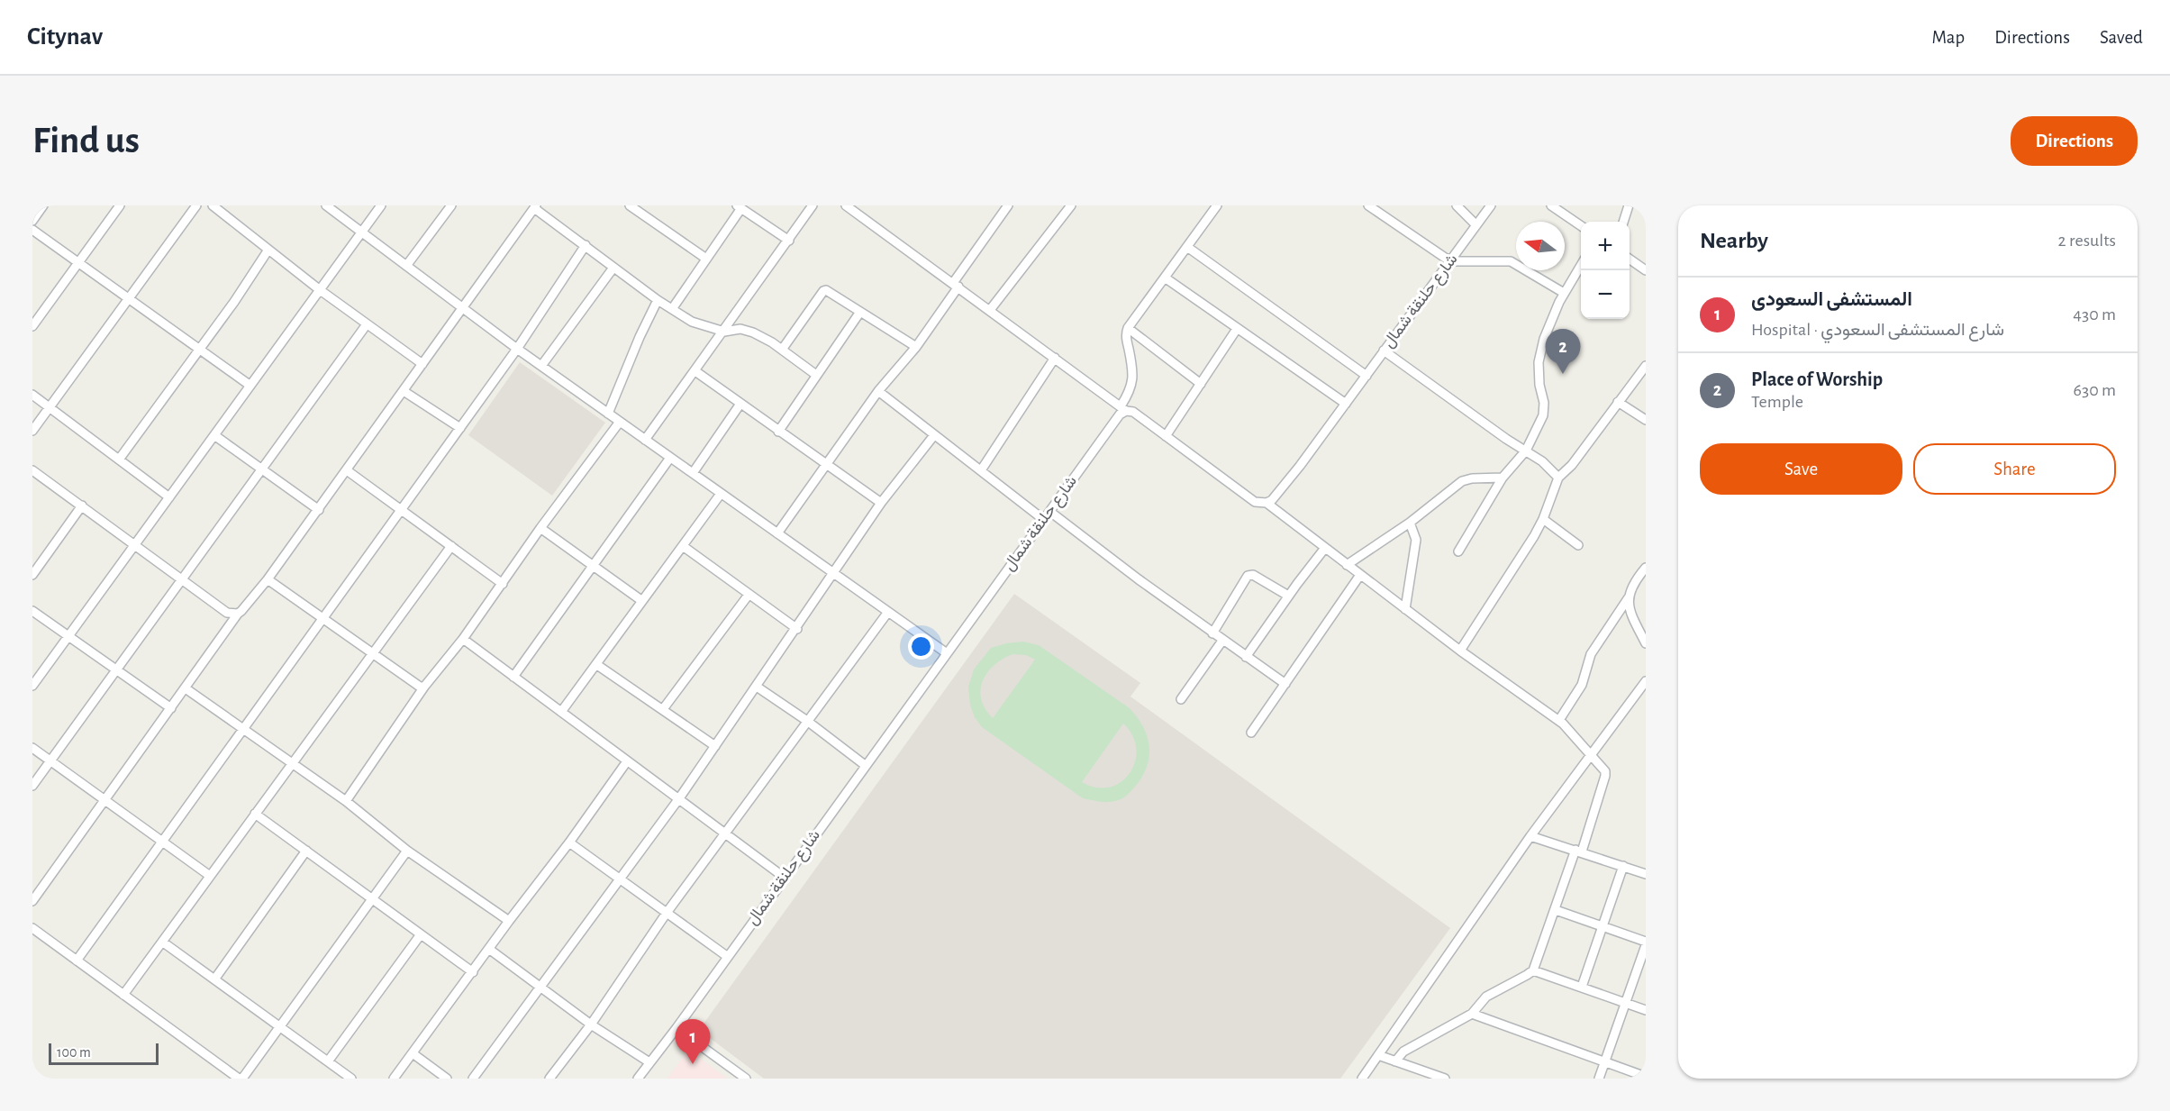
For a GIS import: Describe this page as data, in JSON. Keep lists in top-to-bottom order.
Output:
{
  "streets": {
    "street": ["شارع حلنقة شمال"]
  },
  "scale_bar": "100 m",
  "north": "left",
  "page": {
    "header": "Citynav",
    "nav": ["Map", "Directions", "Saved"],
    "buttons": [
      "Directions",
      ["Save", "Share"]
    ],
    "title": "Find us",
    "heading": ["Nearby", "2 results"],
    "map_buttons": ["+", "−"],
    "list": [
      {
        "mark": "1",
        "name": "المستشفى السعودى",
        "note": "Hospital · شارع المستشفى السعودي",
        "value": "430 m"
      },
      {
        "mark": "2",
        "name": "Place of Worship",
        "note": "Temple",
        "value": "630 m"
      }
    ],
    "pins": ["2", "1"],
    "scale": "100 m"
  }
}
